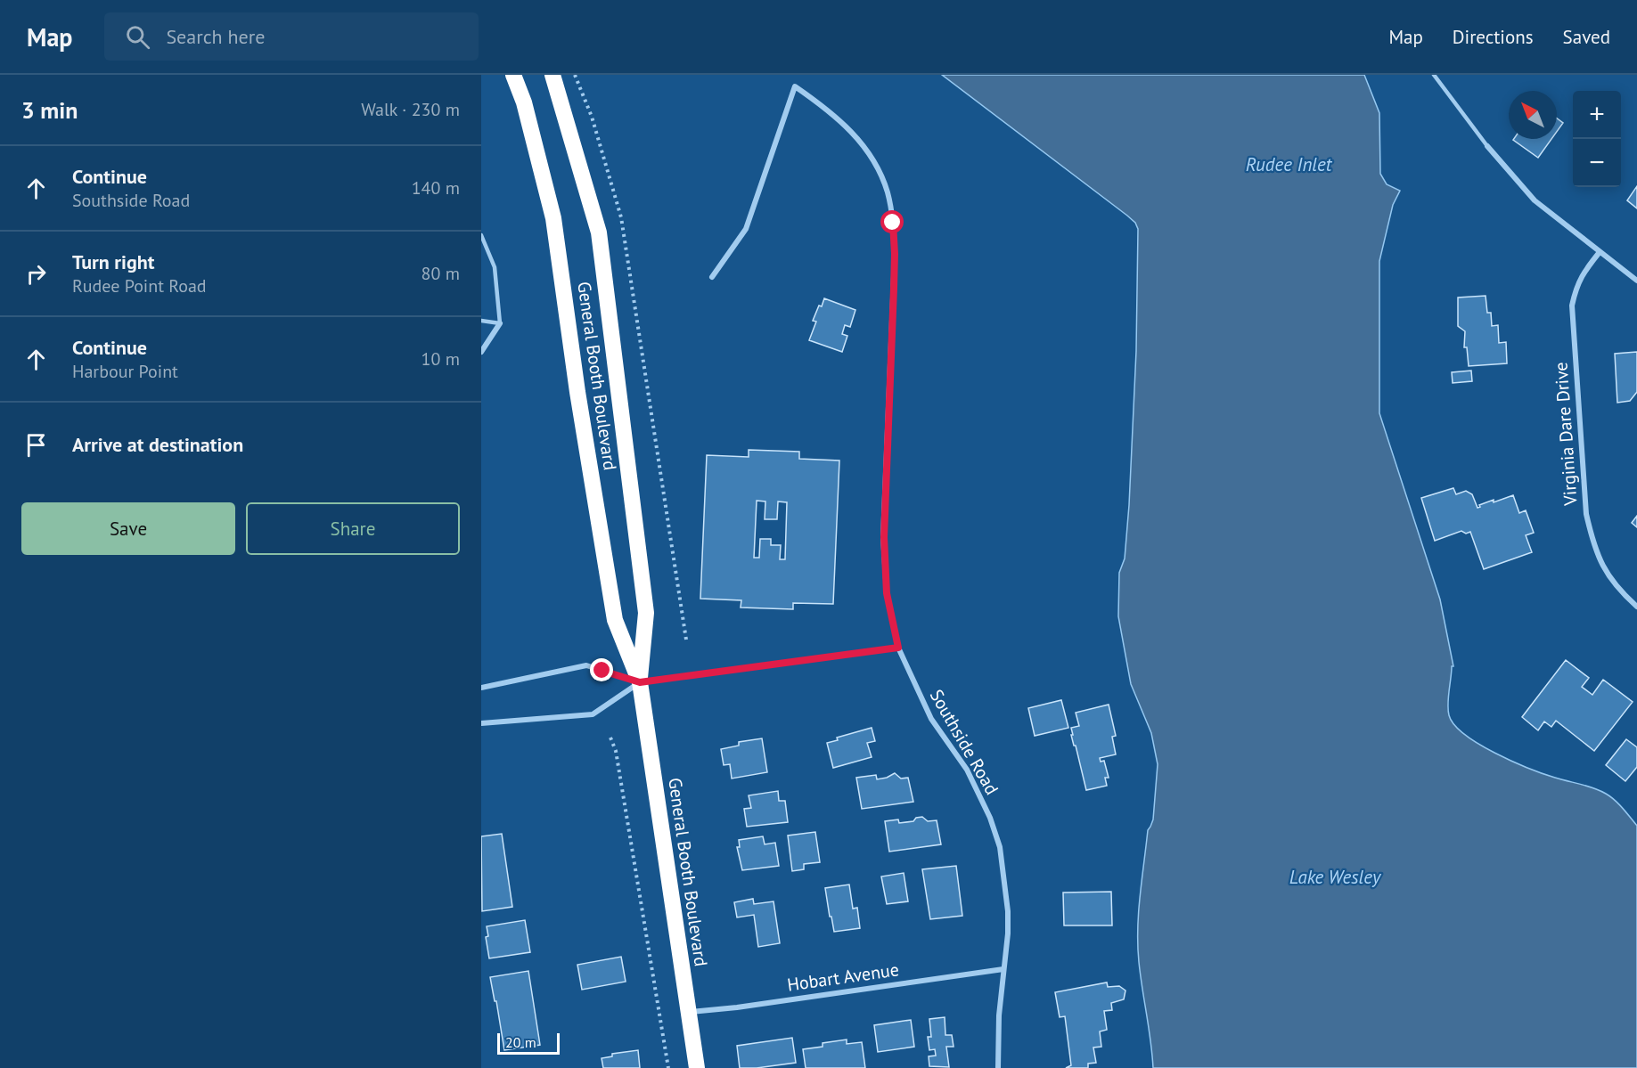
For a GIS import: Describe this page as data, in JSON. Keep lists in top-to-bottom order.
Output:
{
  "streets": {
    "highway": ["General Booth Boulevard"],
    "street": ["Virginia Dare Drive", "Southside Road", "Hobart Avenue"]
  },
  "crossings": [
    ["General Booth Boulevard", "Hobart Avenue"],
    ["Southside Road", "Hobart Avenue"]
  ],
  "water": ["Rudee Inlet", "Lake Wesley"],
  "scale_bar": "20 m",
  "north": "top left",
  "page": {
    "header": "Map",
    "search": "Search here",
    "nav": ["Map", "Directions", "Saved"],
    "heading": ["3 min", "Walk · 230 m"],
    "map_buttons": ["+", "−"],
    "list": [
      ["Continue", "Southside Road", "140 m"],
      ["Turn right", "Rudee Point Road", "80 m"],
      ["Continue", "Harbour Point", "10 m"],
      "Arrive at destination"
    ],
    "buttons": ["Save", "Share"],
    "scale": "20 m"
  }
}
